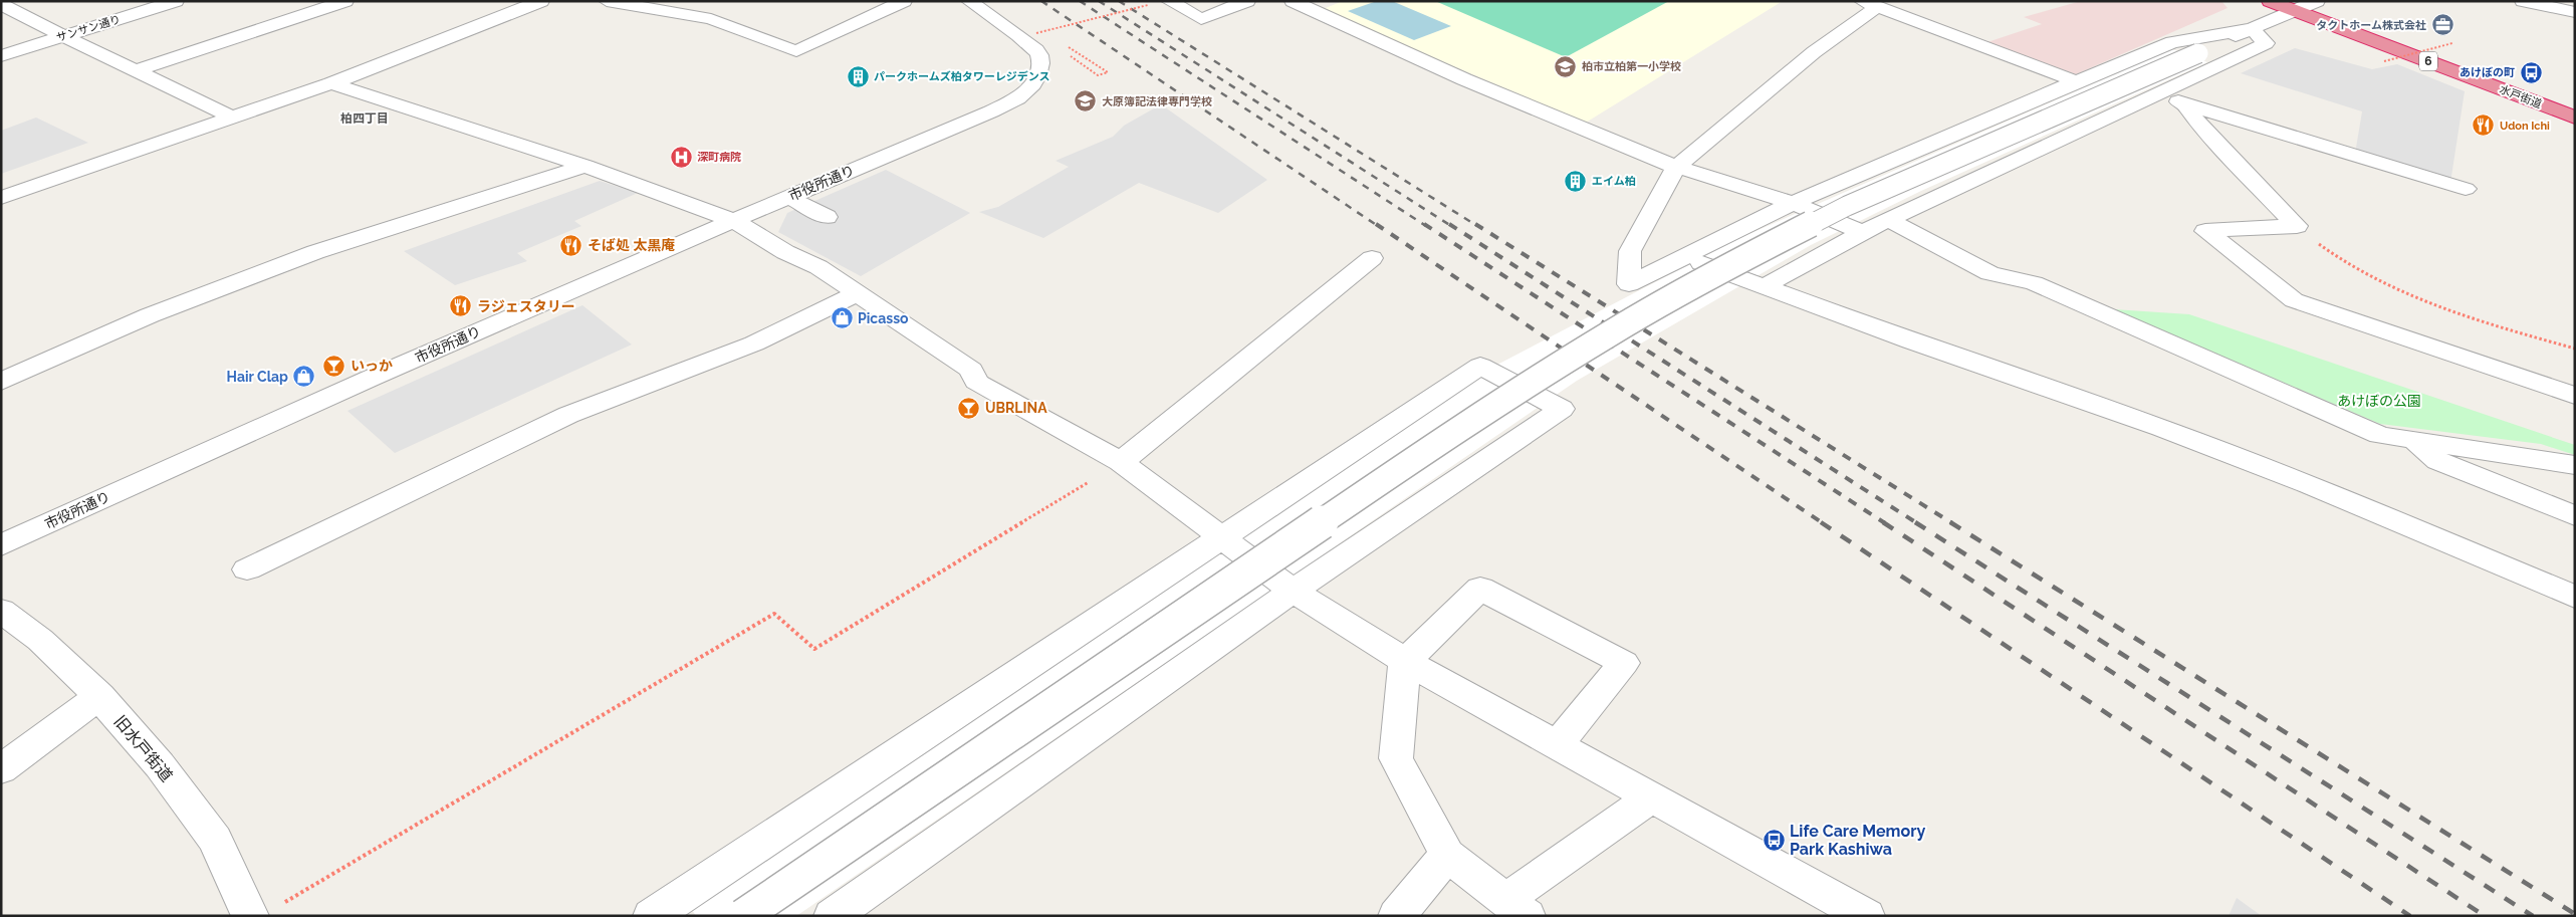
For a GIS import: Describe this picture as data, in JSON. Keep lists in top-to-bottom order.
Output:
{
  "streets": {
    "highway": ["6", "水戸街道"],
    "street": ["サンサン通り", "市役所通り", "旧水戸街道"]
  },
  "districts": ["柏四丁目"],
  "parks": ["あけぼの公園"],
  "places": {
    "office": ["タクトホーム株式会社"],
    "school or university": ["柏市立柏第一小学校", "大原簿記法律専門学校"],
    "bus stop": ["あけぼの町", "Life Care Memory Park Kashiwa"],
    "building": ["パークホームズ柏タワーレジデンス", "エイム柏"],
    "restaurant": ["Udon Ichi", "そば処 太黒庵", "ラジェスタリー"],
    "hospital": ["深町病院"],
    "shop": ["Picasso", "Hair Clap"],
    "bar": ["いっか", "UBRLINA"]
  }
}
